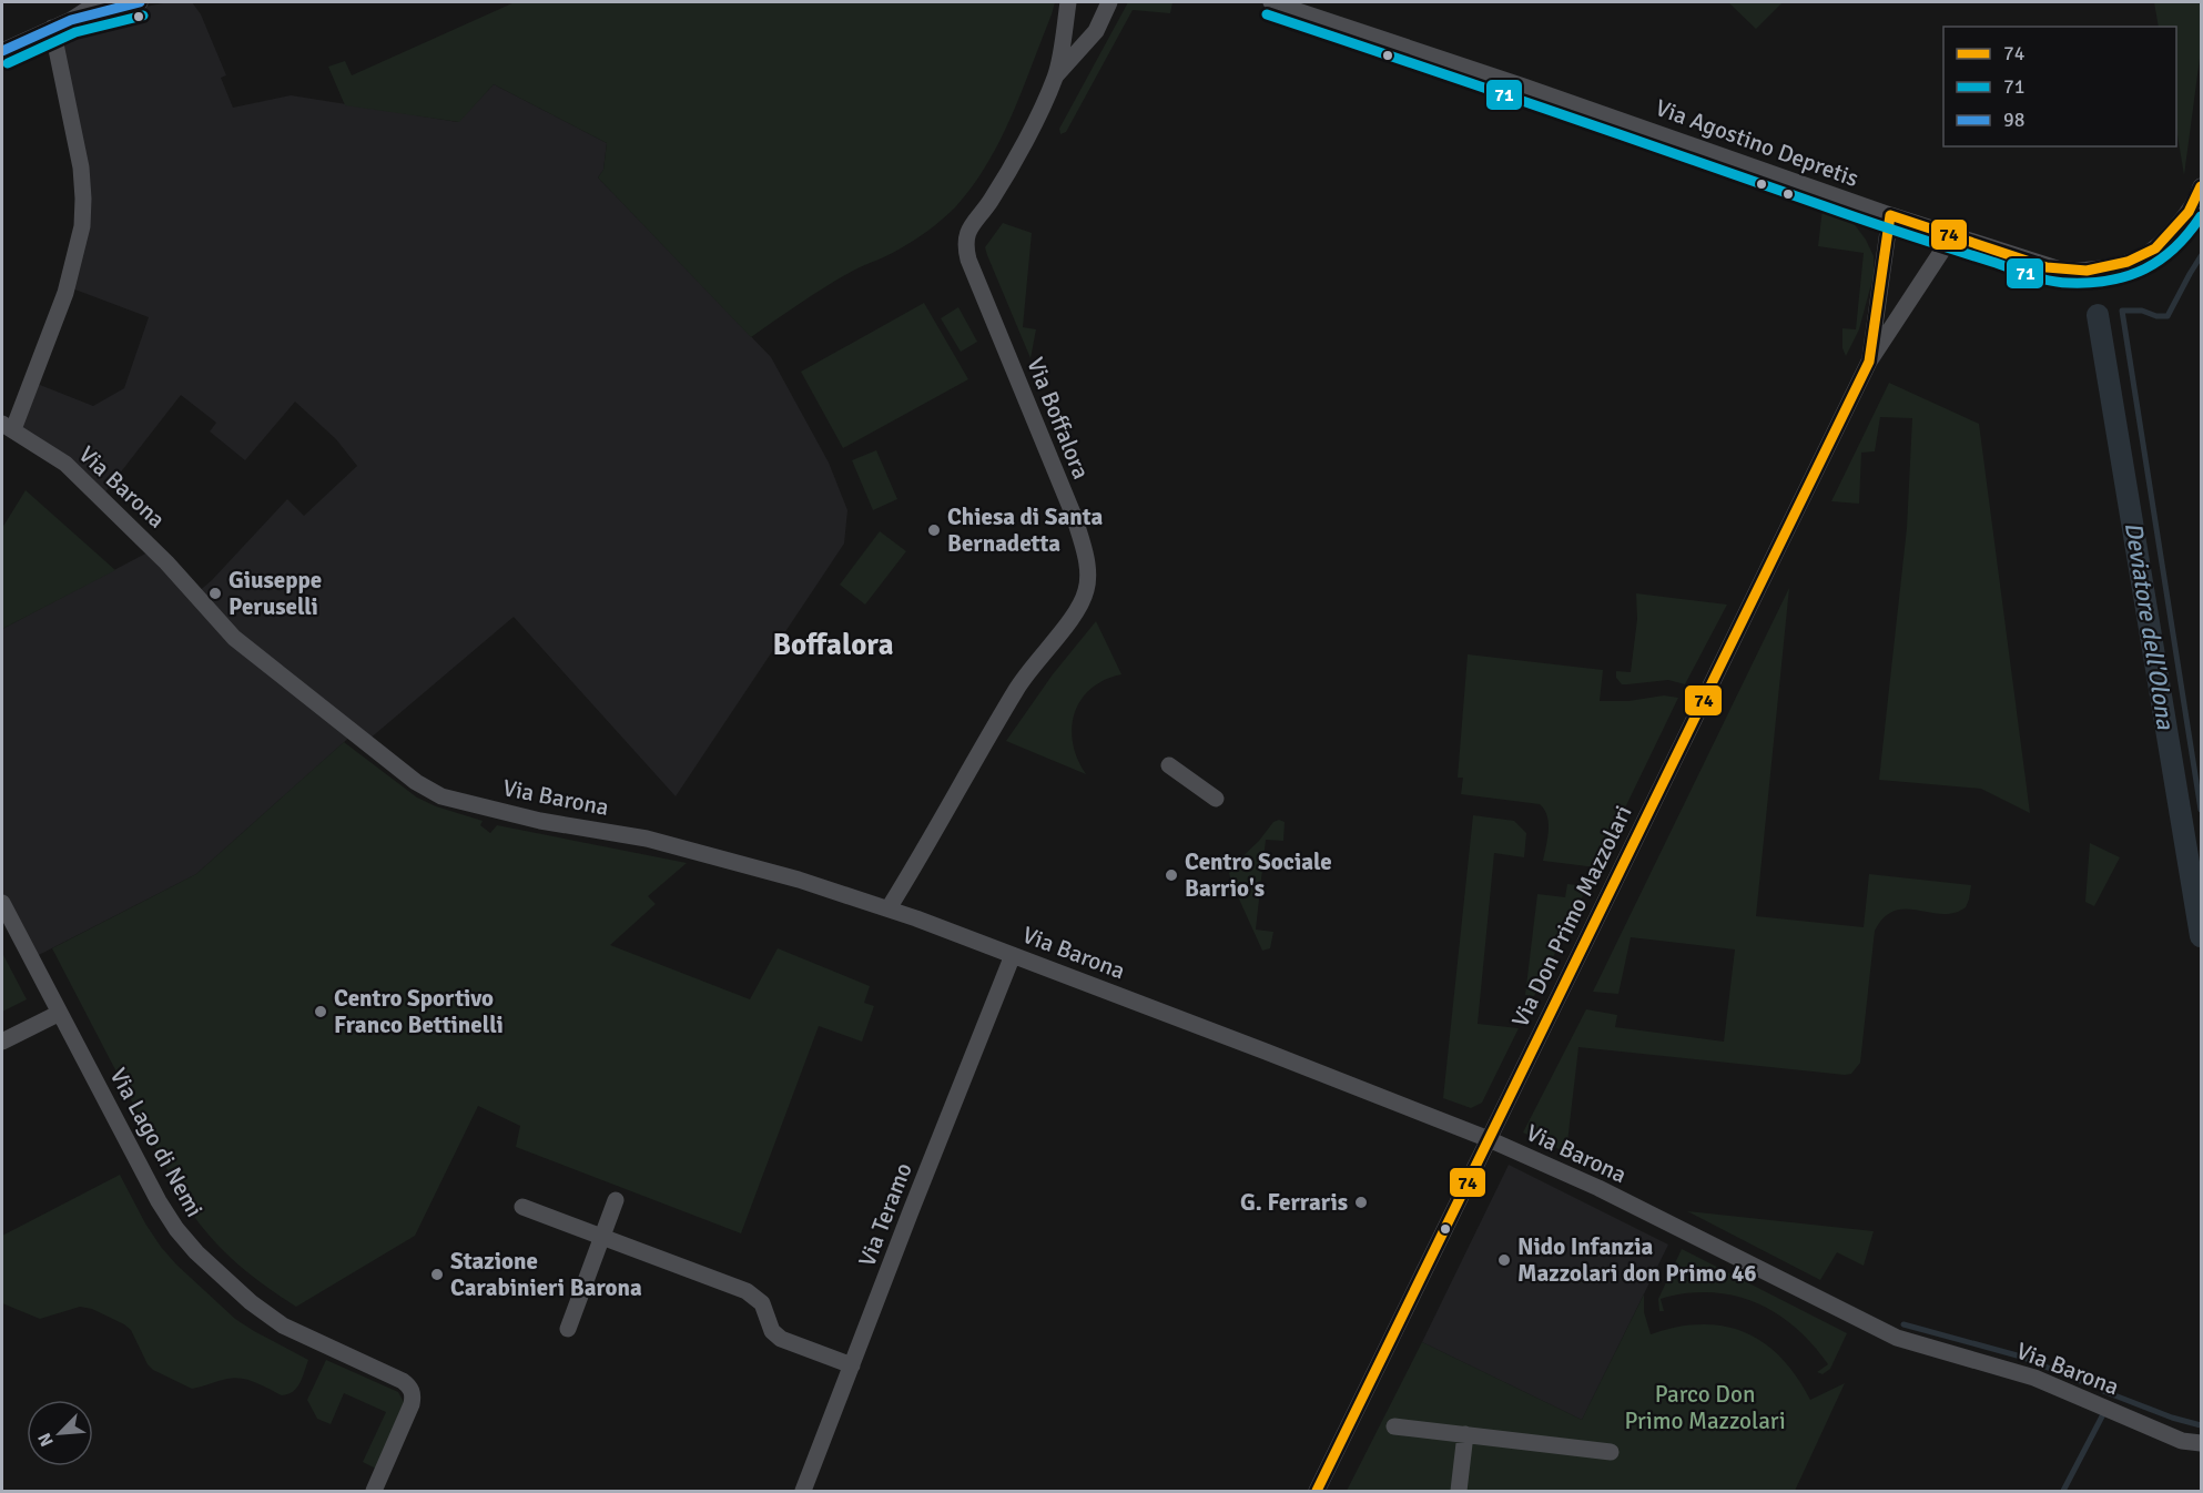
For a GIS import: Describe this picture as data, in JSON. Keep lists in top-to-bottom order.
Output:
{
  "streets": {
    "street": [
      "Via Agostino Depretis",
      "Via Boffalora",
      "Via Barona",
      "Via Don Primo Mazzolari",
      "Via Lago di Nemi",
      "Via Teramo"
    ]
  },
  "crossings": [
    ["Via Agostino Depretis", "Via Don Primo Mazzolari"],
    ["Via Boffalora", "Via Barona"],
    ["Via Barona", "Via Don Primo Mazzolari"],
    ["Via Barona", "Via Teramo"]
  ],
  "districts": ["Boffalora"],
  "water": ["Deviatore dell'Olona"],
  "parks": ["Parco Don Primo Mazzolari"],
  "places": [
    "Chiesa di Santa Bernadetta",
    "Giuseppe Peruselli",
    "Centro Sociale Barrio's",
    "Centro Sportivo Franco Bettinelli",
    "G. Ferraris",
    "Nido Infanzia Mazzolari don Primo 46",
    "Stazione Carabinieri Barona"
  ],
  "lines": ["transit line 98", "transit line 71", "transit line 74"],
  "legend": ["74", "71", "98"],
  "north": "bottom left"
}
